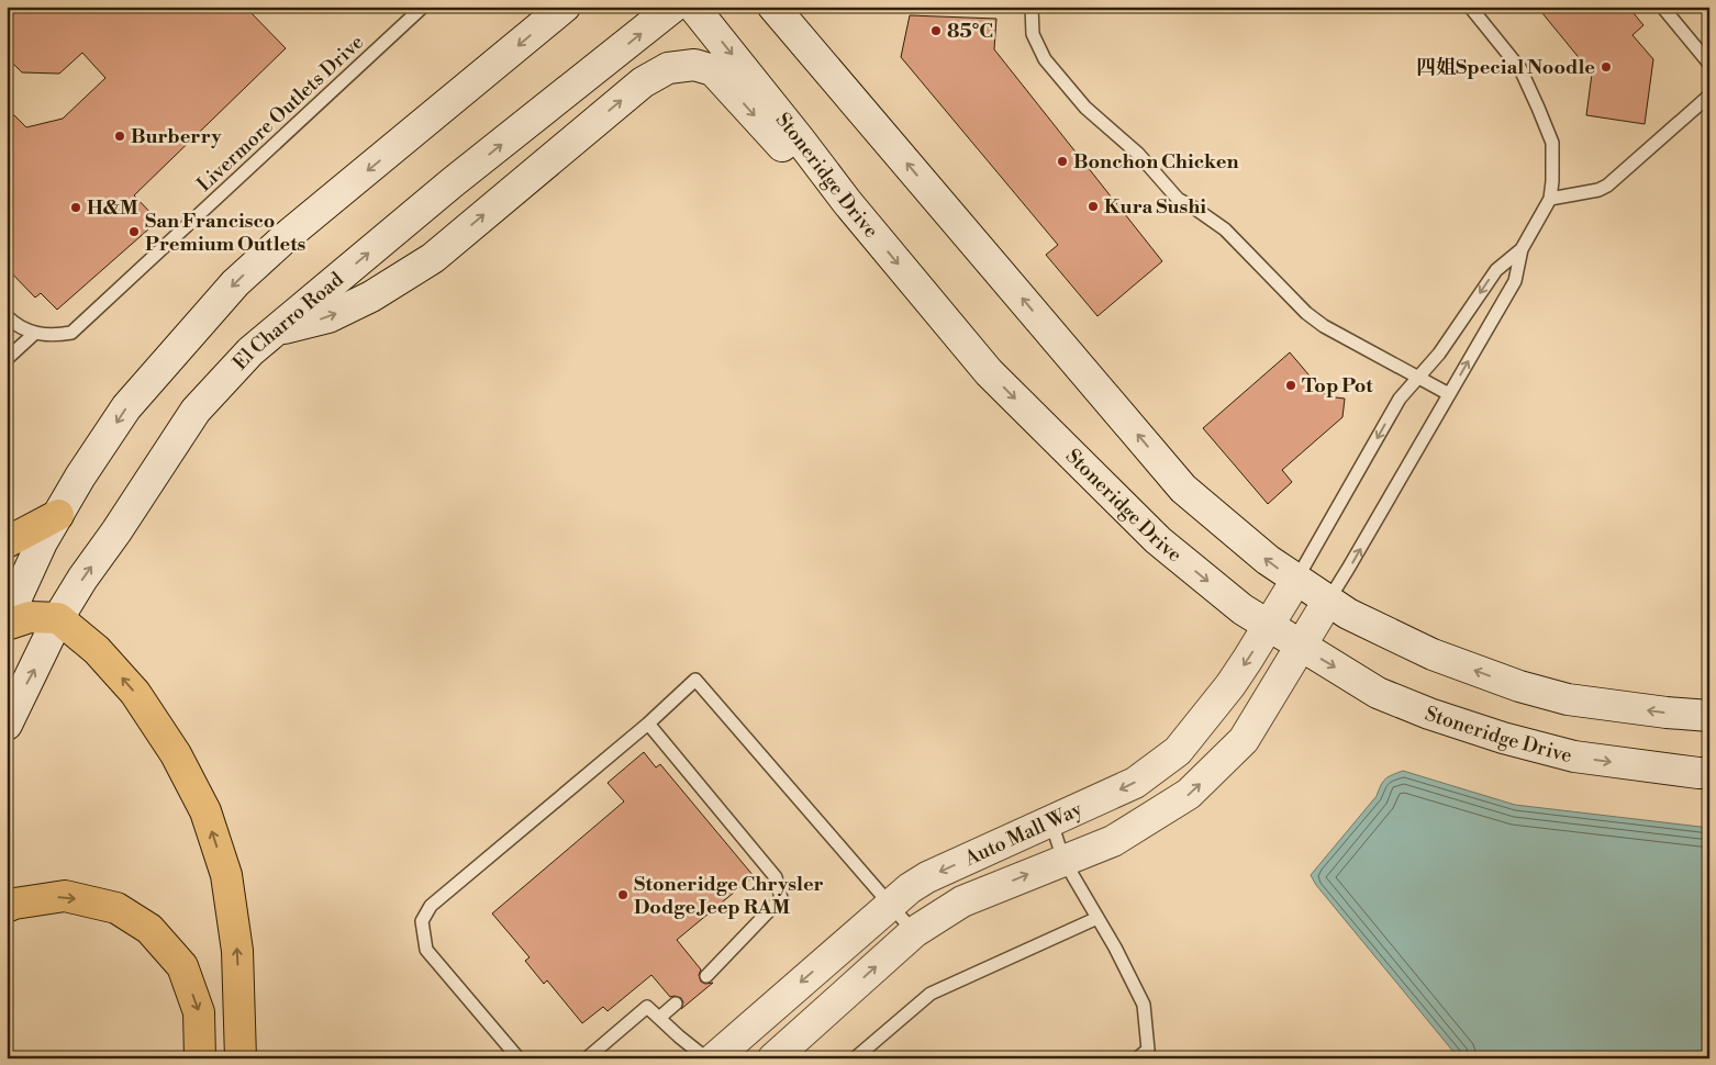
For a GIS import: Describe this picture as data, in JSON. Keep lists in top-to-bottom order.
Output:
{
  "streets": {
    "main road": ["Stoneridge Drive", "El Charro Road", "Auto Mall Way"],
    "lane": ["Livermore Outlets Drive"]
  },
  "crossings": [
    ["Stoneridge Drive", "Auto Mall Way"]
  ],
  "places": [
    "85°C",
    "四姐Special Noodle",
    "Burberry",
    "Bonchon Chicken",
    "Kura Sushi",
    "H&M",
    "San Francisco Premium Outlets",
    "Top Pot",
    "Stoneridge Chrysler Dodge Jeep RAM"
  ]
}
